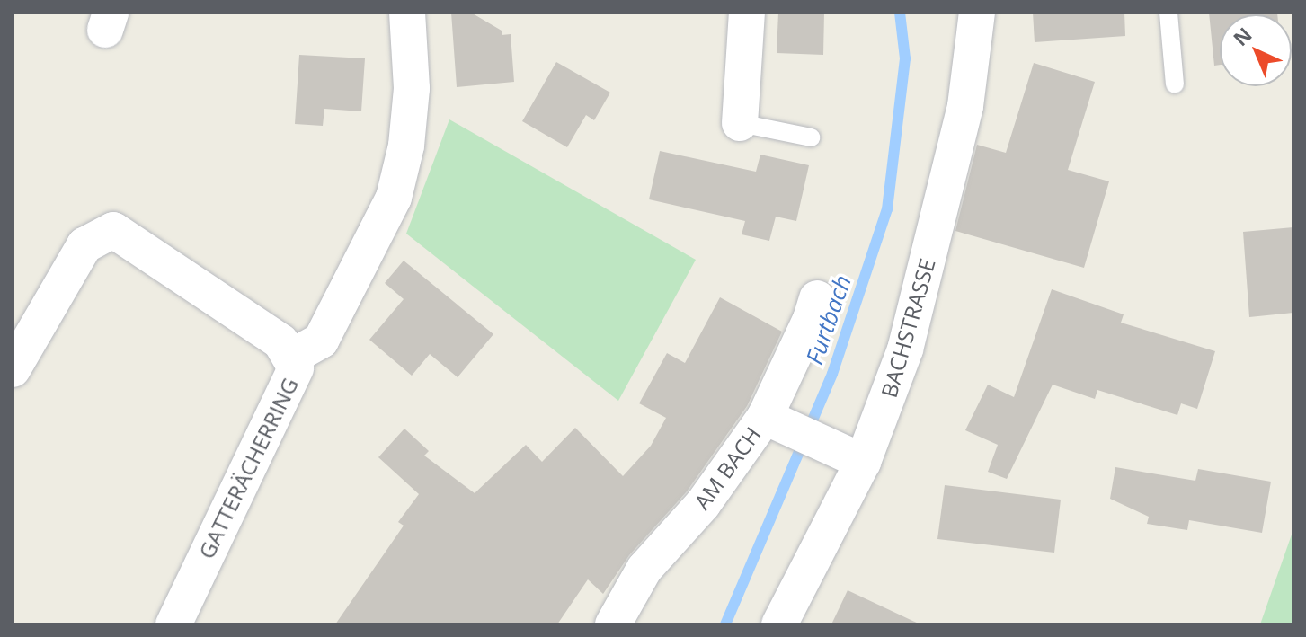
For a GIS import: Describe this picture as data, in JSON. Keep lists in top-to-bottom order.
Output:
{
  "streets": {
    "street": ["BACHSTRASSE", "GATTERÄCHERRING", "AM BACH"]
  },
  "water": ["Furtbach"],
  "north": "top left"
}
